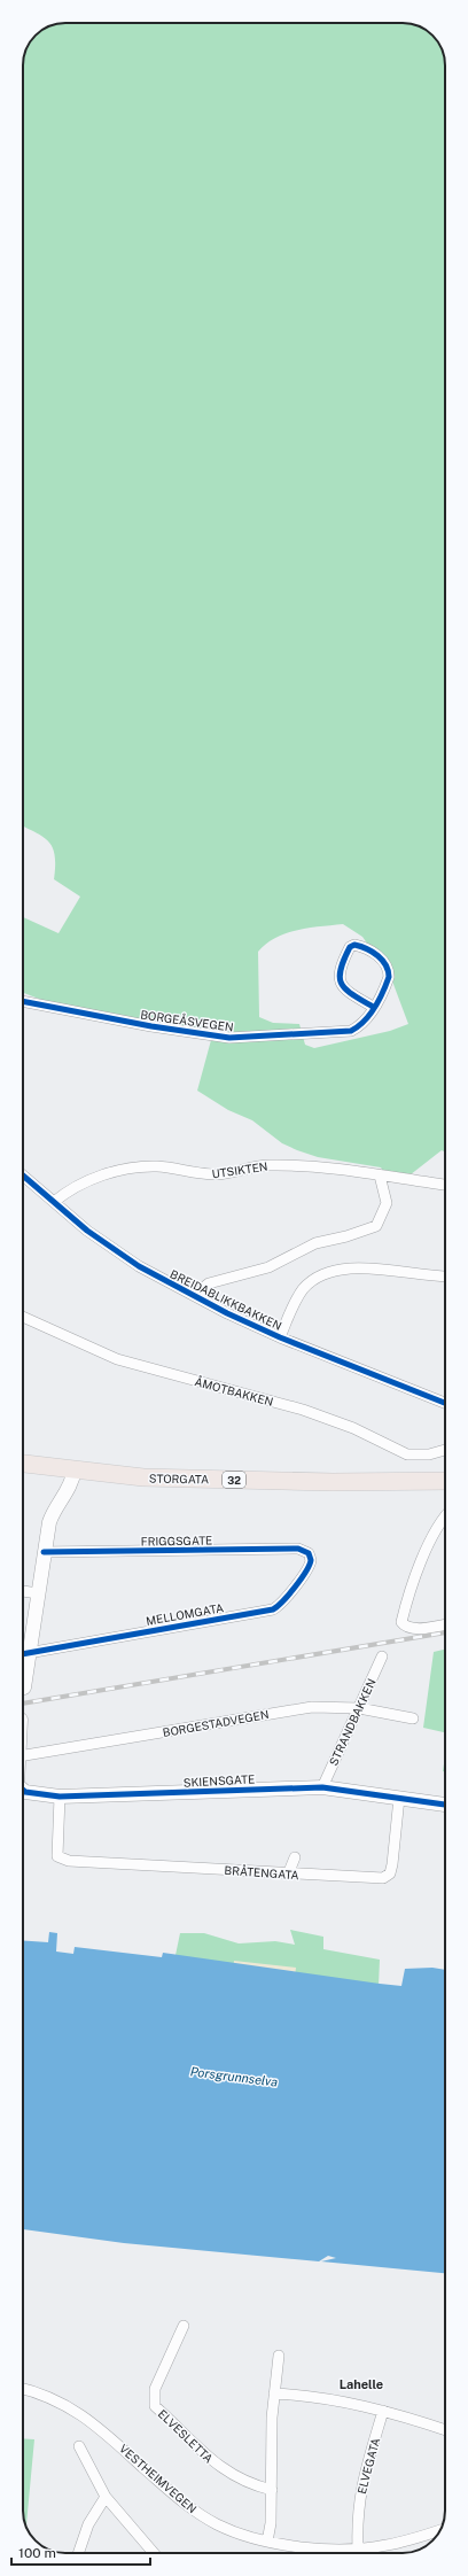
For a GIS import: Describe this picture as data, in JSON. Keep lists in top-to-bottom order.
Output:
{
  "streets": {
    "main road": ["STORGATA", "32"],
    "street": [
      "BORGEÅSVEGEN",
      "UTSIKTEN",
      "BREIDABLIKKBAKKEN",
      "ÅMOTBAKKEN",
      "FRIGGSGATE",
      "MELLOMGATA",
      "STRANDBAKKEN",
      "BORGESTADVEGEN",
      "SKIENSGATE",
      "BRÅTENGATA",
      "ELVESLETTA",
      "ELVEGATA",
      "VESTHEIMVEGEN"
    ]
  },
  "crossings": [
    ["UTSIKTEN", "BREIDABLIKKBAKKEN"],
    ["FRIGGSGATE", "MELLOMGATA"],
    ["STRANDBAKKEN", "BORGESTADVEGEN"],
    ["STRANDBAKKEN", "SKIENSGATE"],
    ["SKIENSGATE", "BRÅTENGATA"],
    ["ELVEGATA", "VESTHEIMVEGEN"]
  ],
  "districts": ["Lahelle"],
  "water": ["Porsgrunnselva"],
  "scale_bar": "100 m"
}
